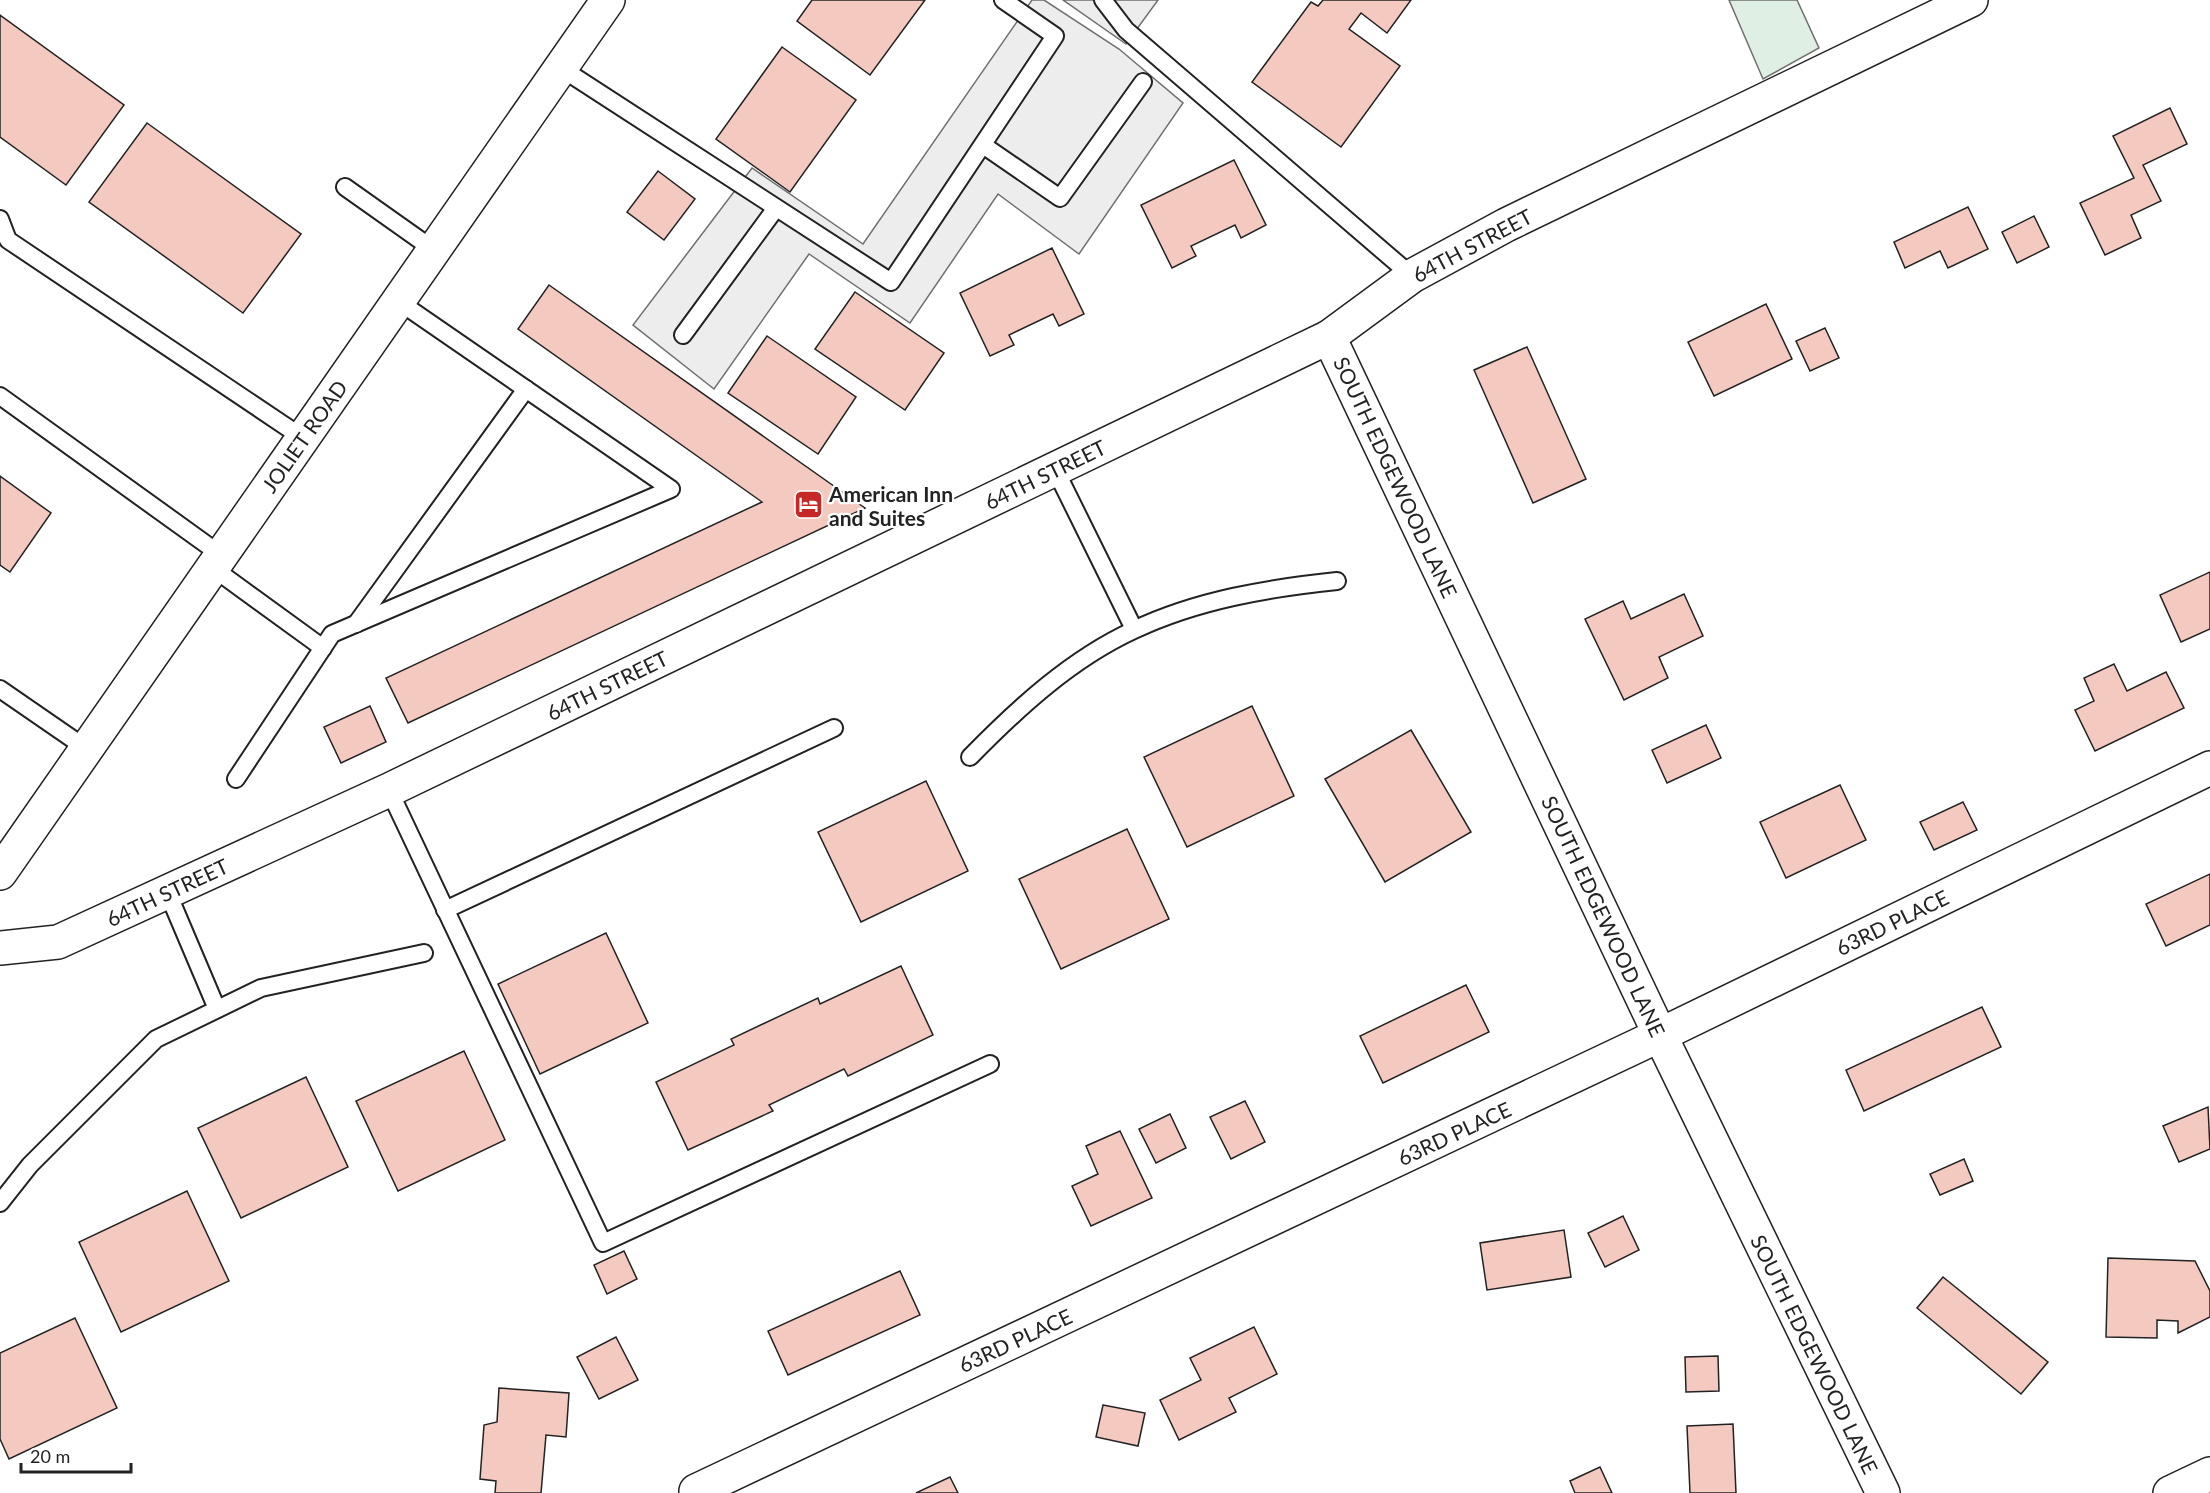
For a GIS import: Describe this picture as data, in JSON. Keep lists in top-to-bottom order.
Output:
{
  "streets": {
    "street": [
      "64TH STREET",
      "JOLIET ROAD",
      "SOUTH EDGEWOOD LANE",
      "63RD PLACE"
    ]
  },
  "crossings": [
    ["64TH STREET", "SOUTH EDGEWOOD LANE"],
    ["SOUTH EDGEWOOD LANE", "63RD PLACE"]
  ],
  "places": {
    "hotel": ["American Inn and Suites"]
  },
  "scale_bar": "20 m"
}
